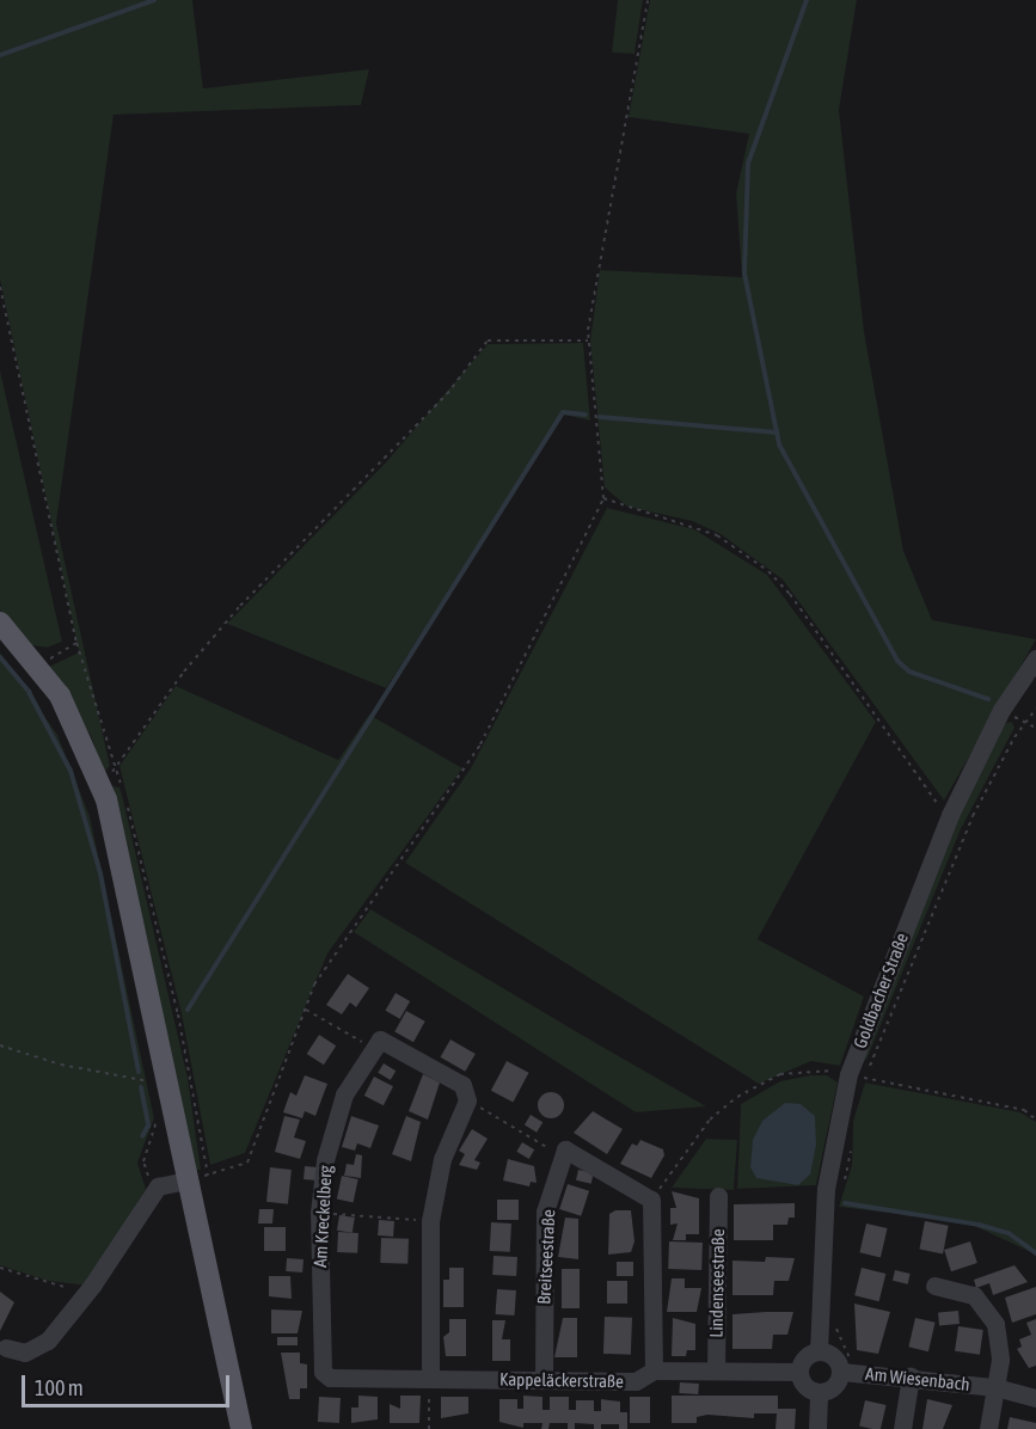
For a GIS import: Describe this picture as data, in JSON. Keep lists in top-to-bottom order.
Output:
{
  "streets": {
    "street": [
      "Goldbacher Straße",
      "Am Kreckelberg",
      "Breitseestraße",
      "Lindenseestraße",
      "Am Wiesenbach",
      "Kappeläckerstraße"
    ]
  },
  "crossings": [
    ["Goldbacher Straße", "Am Wiesenbach"],
    ["Goldbacher Straße", "Kappeläckerstraße"],
    ["Am Kreckelberg", "Kappeläckerstraße"],
    ["Breitseestraße", "Kappeläckerstraße"],
    ["Lindenseestraße", "Kappeläckerstraße"],
    ["Am Wiesenbach", "Kappeläckerstraße"]
  ],
  "scale_bar": "100 m"
}
